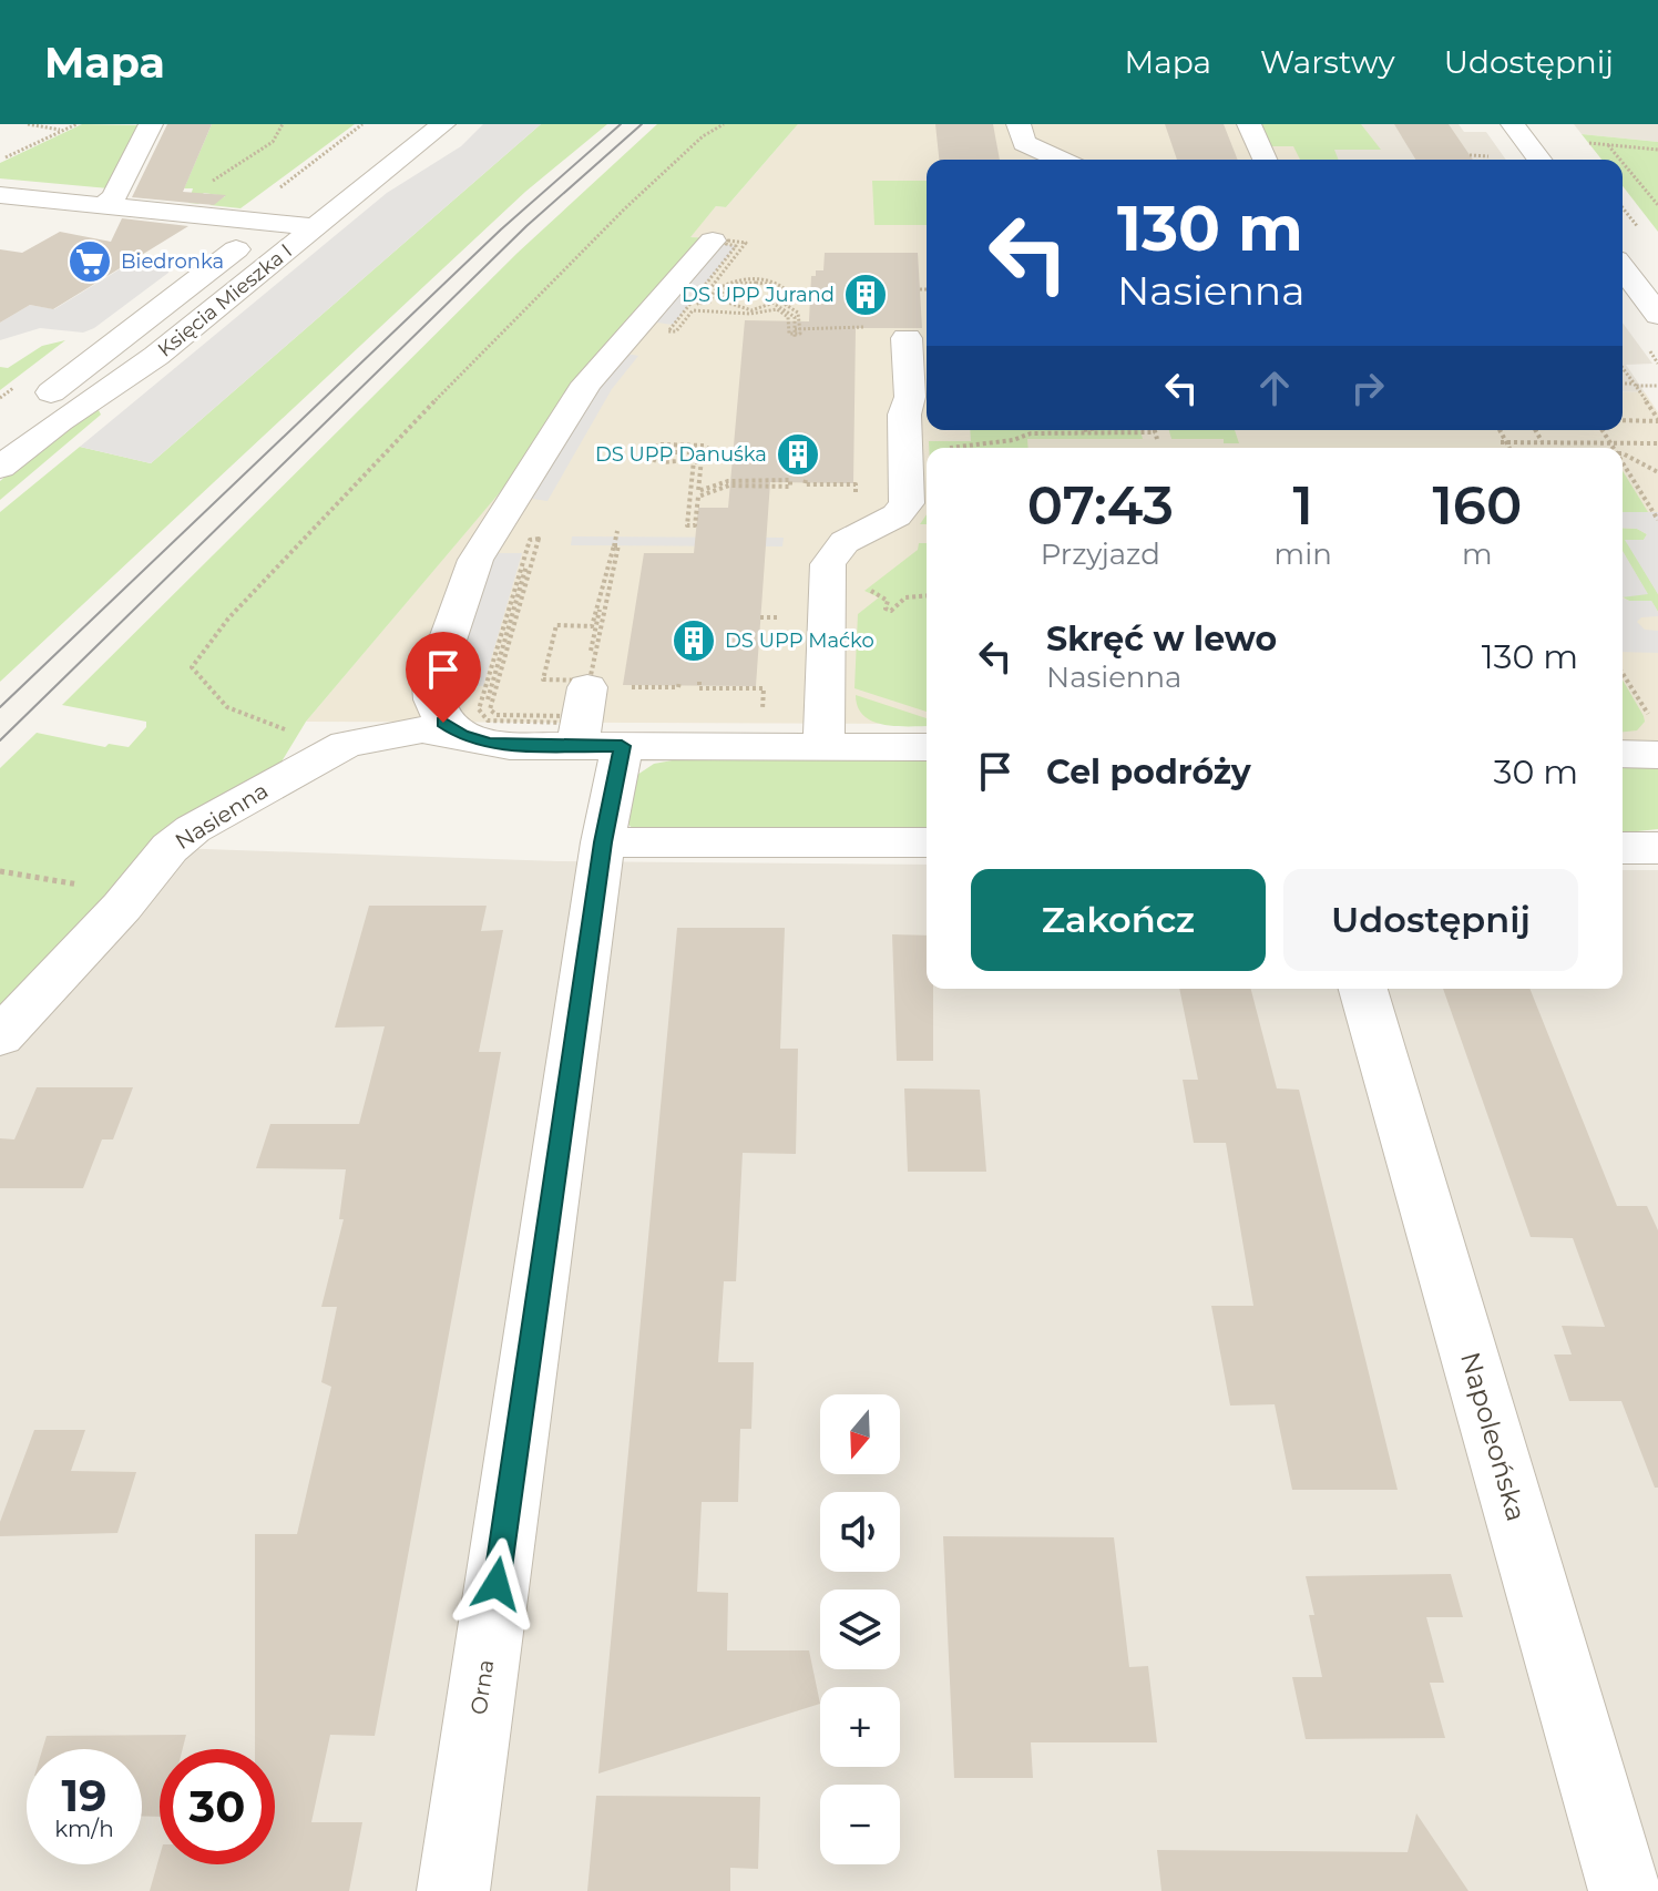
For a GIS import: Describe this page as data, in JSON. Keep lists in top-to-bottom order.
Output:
{
  "streets": {
    "street": [
      "Księcia Mieszka I",
      "Nasienna",
      "Napoleońska",
      "Orna"
    ]
  },
  "crossings": [
    ["Nasienna", "Orna"]
  ],
  "places": {
    "supermarket": ["Biedronka"],
    "building": ["DS UPP Jurand", "DS UPP Danuśka", "DS UPP Maćko"]
  },
  "north": "bottom",
  "page": {
    "header": "Mapa",
    "nav": ["Mapa", "Warstwy", "Udostępnij"],
    "turn": ["130 m", "Nasienna"],
    "eta": [
      "07:43",
      "Przyjazd",
      "1",
      "min",
      "160",
      "m"
    ],
    "list": [
      {
        "name": "Skręć w lewo",
        "note": "Nasienna",
        "value": "130 m"
      },
      {
        "name": "Cel podróży",
        "value": "30 m"
      }
    ],
    "buttons": ["Zakończ", "Udostępnij"],
    "map_buttons": ["+", "−"],
    "speed": "19 km/h",
    "limit": "30"
  }
}
